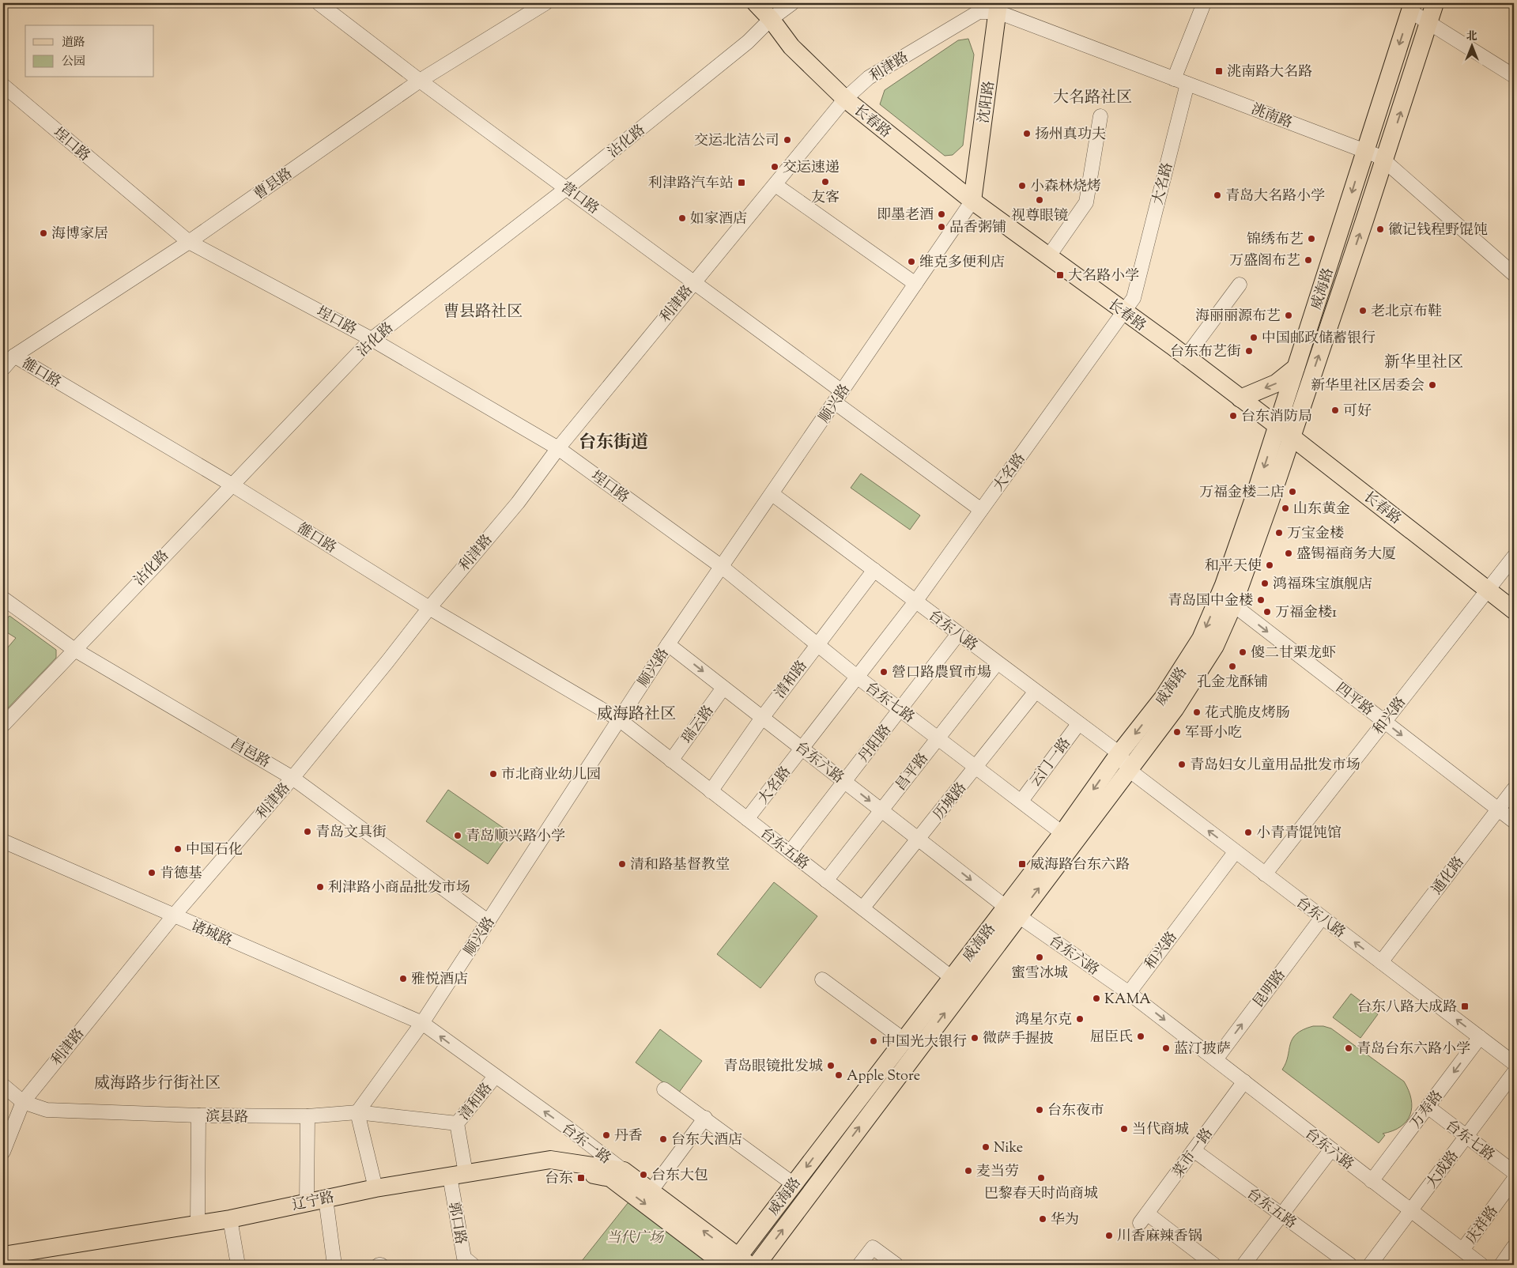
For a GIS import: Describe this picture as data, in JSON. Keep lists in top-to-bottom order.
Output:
{
  "streets": {
    "main road": [
      "沈阳路",
      "长春路",
      "威海路",
      "台东一路",
      "辽宁路"
    ],
    "street": [
      "利津路",
      "洮南路",
      "沾化路",
      "埕口路",
      "曹县路",
      "大名路",
      "营口路",
      "雒口路",
      "顺兴路",
      "台东八路",
      "清和路",
      "四平路",
      "台东七路",
      "和兴路",
      "瑞云路",
      "丹阳路",
      "昌邑路",
      "台东六路",
      "云门一路",
      "昌平路",
      "历城路",
      "台东五路",
      "通化路",
      "诸城路",
      "昆明路",
      "万寿路",
      "滨县路",
      "菜市一路",
      "大成路",
      "郭口路",
      "庆祥路"
    ]
  },
  "crossings": [
    ["利津路", "沈阳路"],
    ["利津路", "洮南路"],
    ["利津路", "长春路"],
    ["利津路", "埕口路"],
    ["利津路", "营口路"],
    ["利津路", "雒口路"],
    ["利津路", "昌邑路"],
    ["利津路", "诸城路"],
    ["利津路", "滨县路"],
    ["沈阳路", "洮南路"],
    ["沈阳路", "长春路"],
    ["沈阳路", "顺兴路"],
    ["洮南路", "大名路"],
    ["洮南路", "威海路"],
    ["长春路", "沾化路"],
    ["长春路", "大名路"],
    ["长春路", "威海路"],
    ["长春路", "顺兴路"],
    ["长春路", "和兴路"],
    ["沾化路", "埕口路"],
    ["沾化路", "营口路"],
    ["沾化路", "雒口路"],
    ["沾化路", "昌邑路"],
    ["埕口路", "曹县路"],
    ["埕口路", "顺兴路"],
    ["埕口路", "台东七路"],
    ["曹县路", "营口路"],
    ["曹县路", "雒口路"],
    ["大名路", "营口路"],
    ["大名路", "台东八路"],
    ["大名路", "台东七路"],
    ["大名路", "台东六路"],
    ["大名路", "台东五路"],
    ["营口路", "顺兴路"],
    ["威海路", "台东八路"],
    ["威海路", "四平路"],
    ["威海路", "台东七路"],
    ["威海路", "台东六路"],
    ["威海路", "台东五路"],
    ["威海路", "台东一路"],
    ["雒口路", "顺兴路"],
    ["雒口路", "台东五路"],
    ["顺兴路", "台东八路"],
    ["顺兴路", "台东七路"],
    ["顺兴路", "昌邑路"],
    ["顺兴路", "台东六路"],
    ["顺兴路", "台东五路"],
    ["顺兴路", "诸城路"],
    ["顺兴路", "滨县路"],
    ["顺兴路", "台东一路"],
    ["台东八路", "清和路"],
    ["台东八路", "和兴路"],
    ["台东八路", "丹阳路"],
    ["台东八路", "云门一路"],
    ["台东八路", "昌平路"],
    ["台东八路", "历城路"],
    ["台东八路", "通化路"],
    ["台东八路", "昆明路"],
    ["台东八路", "万寿路"],
    ["清和路", "台东七路"],
    ["清和路", "台东六路"],
    ["清和路", "台东五路"],
    ["清和路", "滨县路"],
    ["清和路", "台东一路"],
    ["清和路", "辽宁路"],
    ["清和路", "郭口路"],
    ["四平路", "和兴路"],
    ["四平路", "通化路"],
    ["台东七路", "丹阳路"],
    ["台东七路", "云门一路"],
    ["台东七路", "昌平路"],
    ["台东七路", "历城路"],
    ["台东七路", "万寿路"],
    ["台东七路", "大成路"],
    ["和兴路", "台东六路"],
    ["瑞云路", "台东六路"],
    ["瑞云路", "台东五路"],
    ["丹阳路", "台东六路"],
    ["丹阳路", "台东五路"],
    ["台东六路", "昌平路"],
    ["台东六路", "历城路"],
    ["台东六路", "昆明路"],
    ["台东六路", "万寿路"],
    ["台东六路", "菜市一路"],
    ["台东六路", "大成路"],
    ["台东六路", "庆祥路"],
    ["昌平路", "台东五路"],
    ["历城路", "台东五路"],
    ["台东五路", "菜市一路"],
    ["诸城路", "台东一路"],
    ["台东一路", "辽宁路"],
    ["辽宁路", "郭口路"]
  ],
  "one_way": [
    "台东八路",
    "四平路",
    "昆明路",
    "万寿路"
  ],
  "districts": [
    "大名路社区",
    "曹县路社区",
    "新华里社区",
    "台东街道",
    "威海路社区",
    "威海路步行街社区"
  ],
  "parks": ["当代广场"],
  "places": {
    "transit": [
      "洮南路大名路",
      "利津路汽车站",
      "大名路小学",
      "威海路台东六路",
      "台东八路大成路",
      "台东"
    ],
    "other": [
      "扬州真功夫",
      "交运北洁公司",
      "交运速递",
      "友客",
      "小森林烧烤",
      "青岛大名路小学",
      "视尊眼镜",
      "即墨老酒",
      "如家酒店",
      "品香粥铺",
      "徽记钱程野馄饨",
      "海博家居",
      "锦绣布艺",
      "万盛阁布艺",
      "维克多便利店",
      "老北京布鞋",
      "海丽丽源布艺",
      "中国邮政储蓄银行",
      "台东布艺街",
      "新华里社区居委会",
      "可好",
      "台东消防局",
      "万福金楼二店",
      "山东黄金",
      "万宝金楼",
      "盛锡福商务大厦",
      "和平天使",
      "鸿福珠宝旗舰店",
      "青岛国中金楼",
      "万福金楼1",
      "傻二甘栗龙虾",
      "孔金龙酥铺",
      "營口路農貿市場",
      "花式脆皮烤肠",
      "军哥小吃",
      "青岛妇女儿童用品批发市场",
      "市北商业幼儿园",
      "青岛文具街",
      "小青青馄饨馆",
      "青岛顺兴路小学",
      "中国石化",
      "清和路基督教堂",
      "肯德基",
      "利津路小商品批发市场",
      "蜜雪冰城",
      "雅悦酒店",
      "KAMA",
      "鸿星尔克",
      "屈臣氏",
      "微萨手握披",
      "中国光大银行",
      "蓝汀披萨",
      "青岛台东六路小学",
      "青岛眼镜批发城",
      "Apple Store",
      "台东夜市",
      "当代商城",
      "丹香",
      "台东大酒店",
      "Nike",
      "麦当劳",
      "台东大包",
      "巴黎春天时尚商城",
      "华为",
      "川香麻辣香锅"
    ]
  },
  "legend": ["道路", "公园"],
  "north": "top"
}
